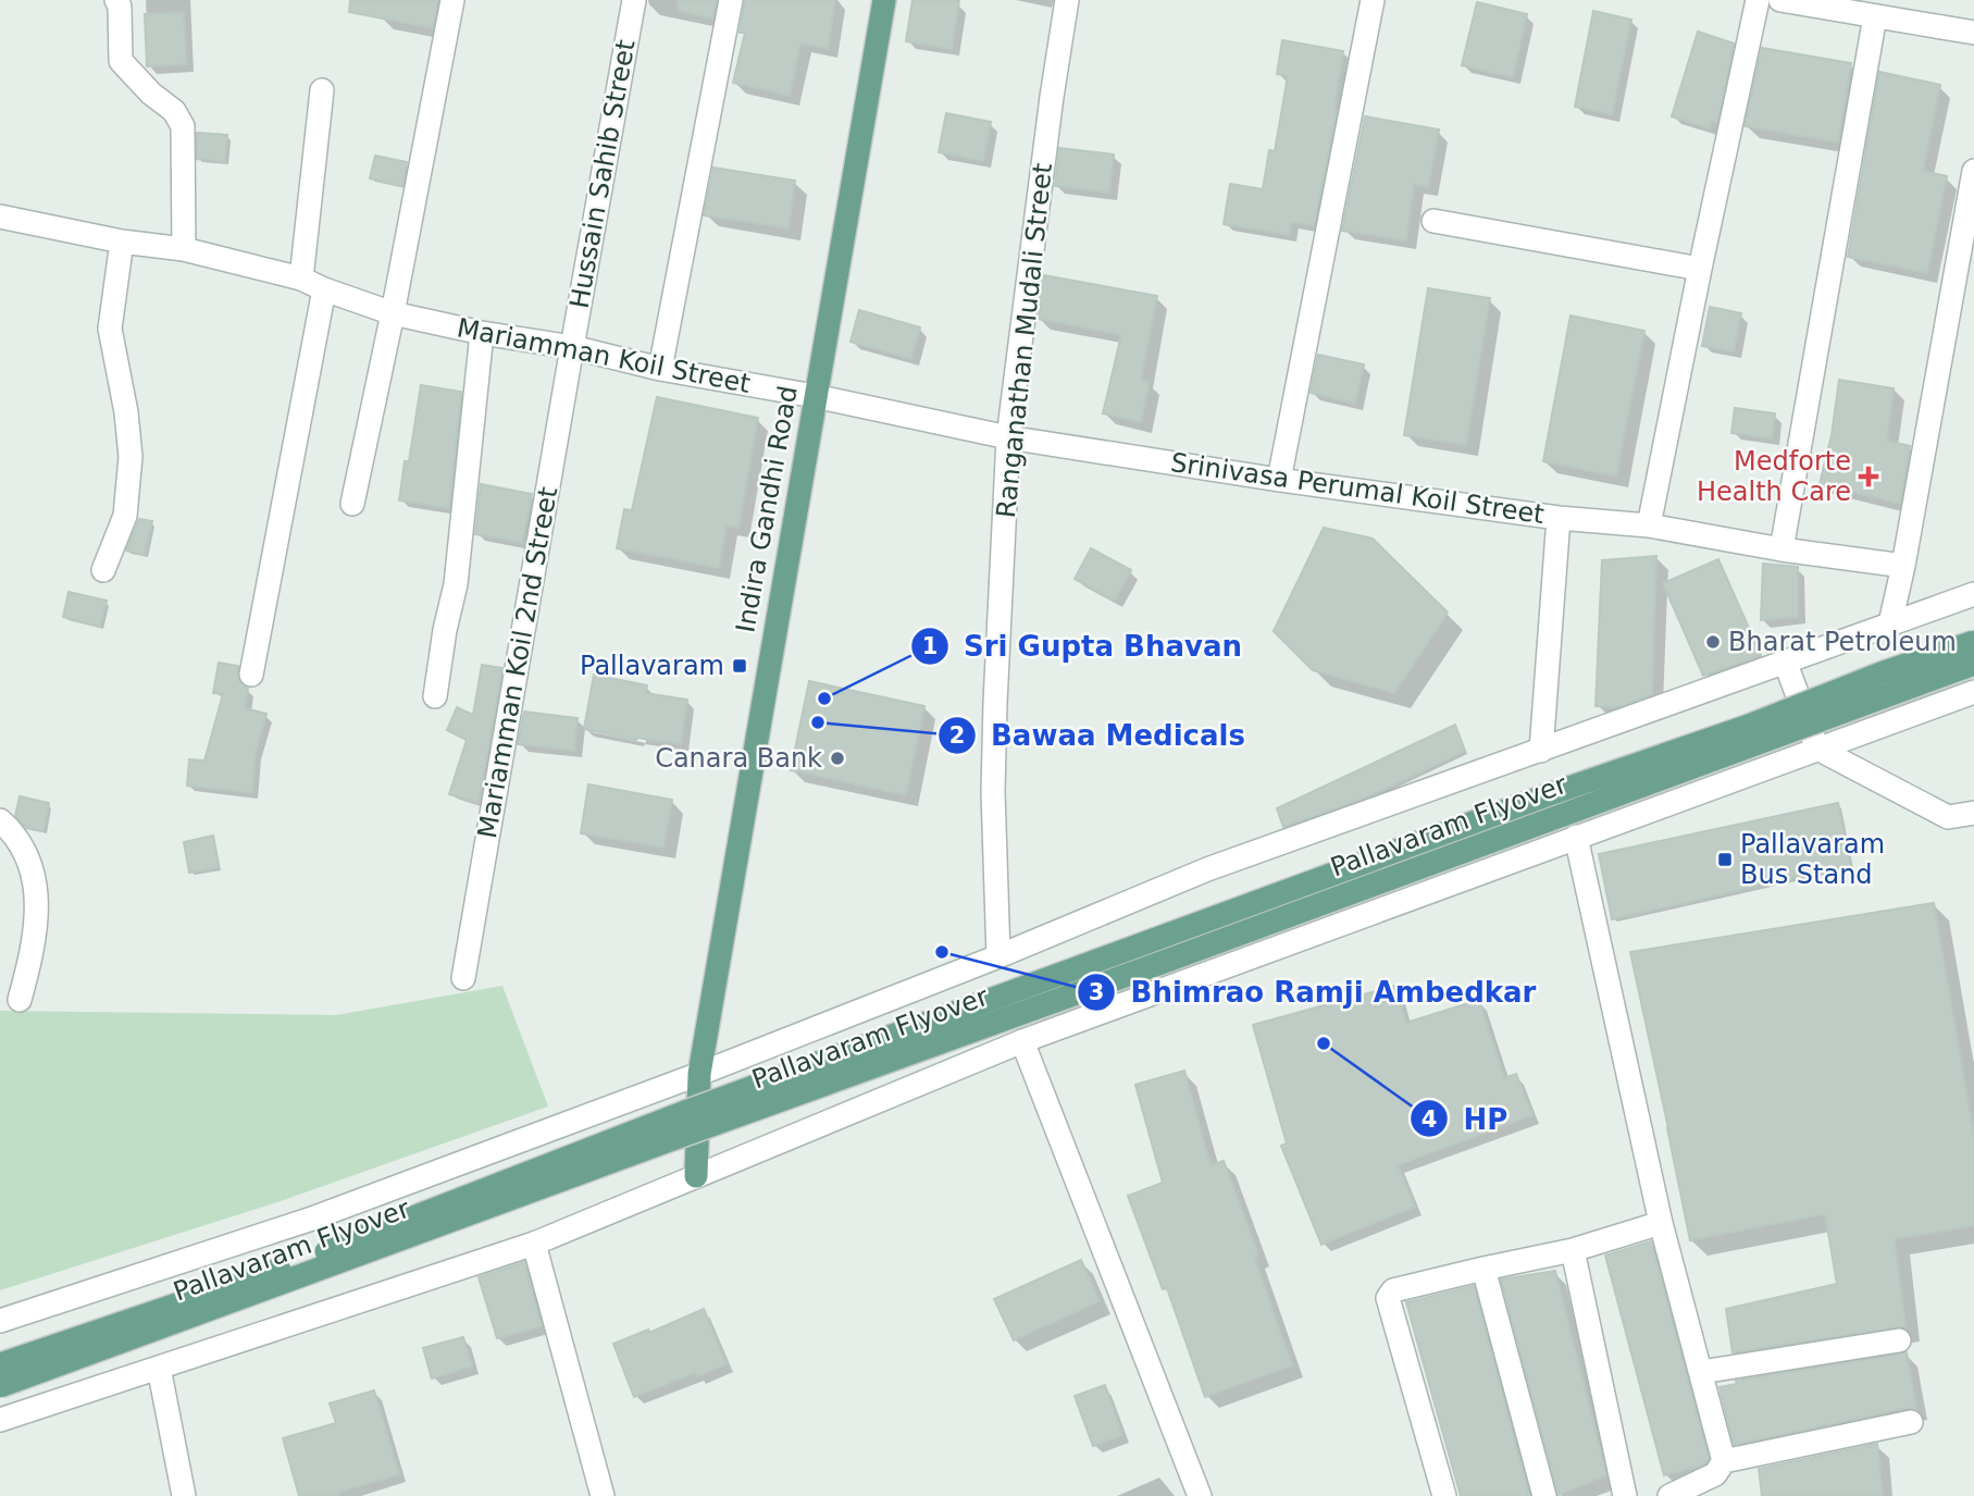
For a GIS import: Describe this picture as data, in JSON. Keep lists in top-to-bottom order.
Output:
{
  "streets": {
    "main road": ["Indira Gandhi Road", "Pallavaram Flyover"],
    "street": [
      "Hussain Sahib Street",
      "Ranganathan Mudali Street",
      "Mariamman Koil Street",
      "Srinivasa Perumal Koil Street",
      "Mariamman Koil 2nd Street"
    ]
  },
  "crossings": [
    ["Hussain Sahib Street", "Mariamman Koil Street"],
    ["Hussain Sahib Street", "Mariamman Koil 2nd Street"],
    ["Ranganathan Mudali Street", "Srinivasa Perumal Koil Street"],
    ["Mariamman Koil Street", "Srinivasa Perumal Koil Street"],
    ["Mariamman Koil Street", "Indira Gandhi Road"],
    ["Mariamman Koil Street", "Mariamman Koil 2nd Street"],
    ["Srinivasa Perumal Koil Street", "Indira Gandhi Road"]
  ],
  "places": {
    "health": ["Medforte Health Care"],
    "other": [
      "Bharat Petroleum",
      "Sri Gupta Bhavan",
      "Bawaa Medicals",
      "Canara Bank",
      "Bhimrao Ramji Ambedkar",
      "HP"
    ],
    "transit": ["Pallavaram", "Pallavaram Bus Stand"]
  }
}
